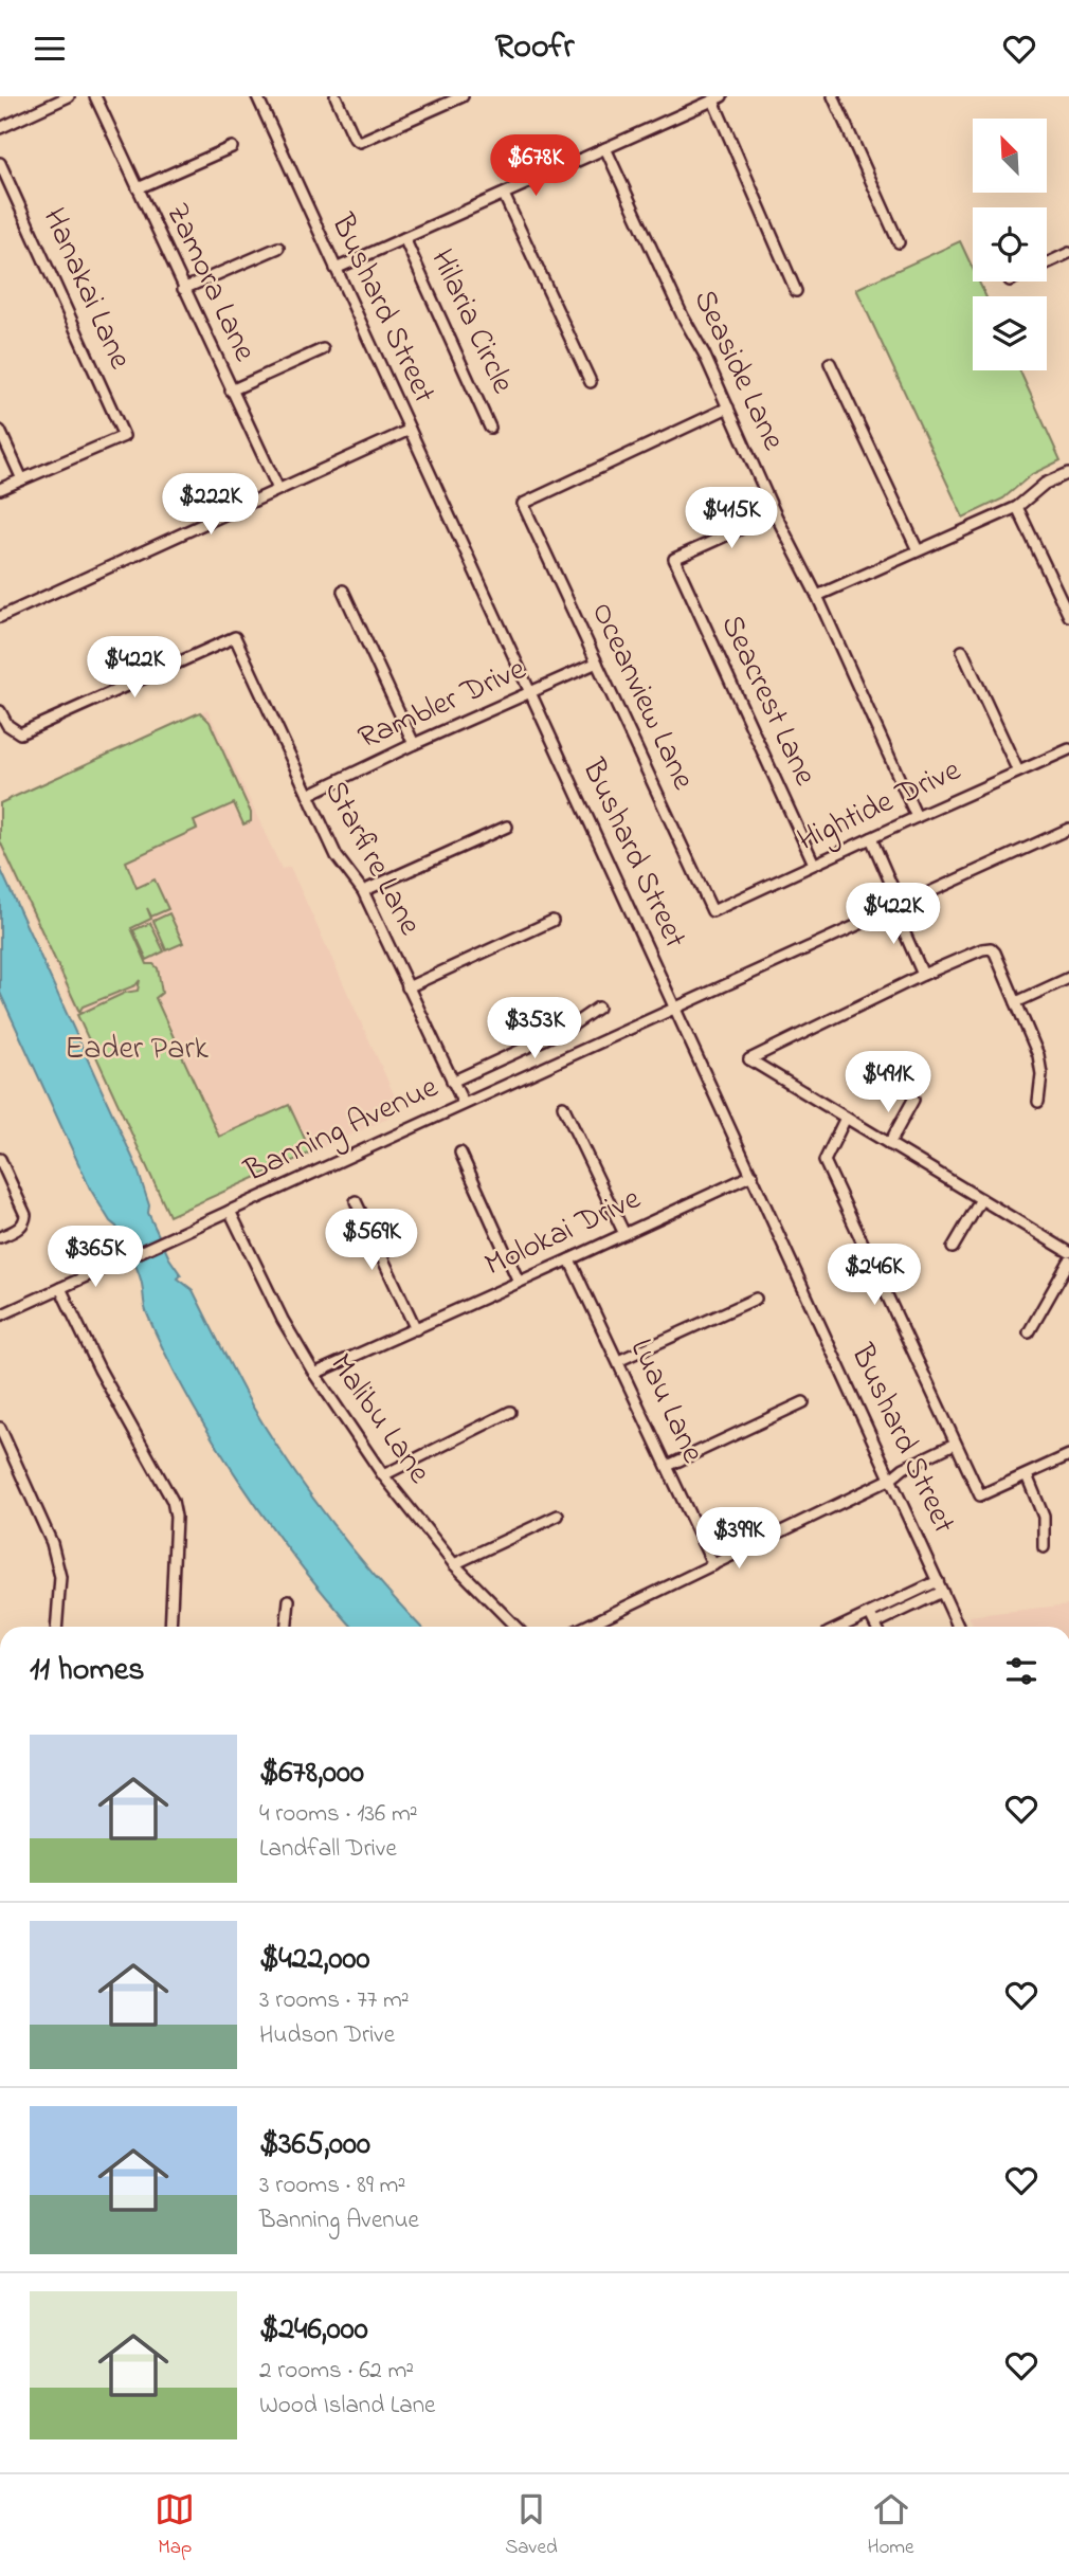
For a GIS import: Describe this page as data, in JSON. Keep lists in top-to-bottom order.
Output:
{
  "streets": {
    "street": [
      "Zamora Lane",
      "Hanakai Lane",
      "Bushard Street",
      "Hilaria Circle",
      "Seaside Lane",
      "Oceanview Lane",
      "Seacrest Lane",
      "Rambler Drive",
      "Hightide Drive",
      "Starfire Lane",
      "Banning Avenue",
      "Molokai Drive",
      "Luau Lane",
      "Malibu Lane"
    ]
  },
  "crossings": [
    ["Bushard Street", "Rambler Drive"],
    ["Bushard Street", "Banning Avenue"],
    ["Bushard Street", "Molokai Drive"],
    ["Seaside Lane", "Oceanview Lane"],
    ["Seaside Lane", "Seacrest Lane"],
    ["Seaside Lane", "Hightide Drive"],
    ["Oceanview Lane", "Rambler Drive"],
    ["Oceanview Lane", "Hightide Drive"],
    ["Seacrest Lane", "Hightide Drive"],
    ["Rambler Drive", "Starfire Lane"],
    ["Starfire Lane", "Banning Avenue"],
    ["Banning Avenue", "Malibu Lane"],
    ["Molokai Drive", "Luau Lane"],
    ["Molokai Drive", "Malibu Lane"]
  ],
  "parks": ["Eader Park"],
  "north": "top left",
  "page": {
    "header": "Roofr",
    "price": [
      "$678K",
      "$222K",
      "$415K",
      "$422K",
      "$422K",
      "$353K",
      "$491K",
      "$569K",
      "$365K",
      "$246K",
      "$399K"
    ],
    "heading": "11 homes",
    "list": [
      {
        "name": "$678,000",
        "note": "4 rooms · 136 m² · Landfall Drive"
      },
      {
        "name": "$422,000",
        "note": "3 rooms · 77 m² · Hudson Drive"
      },
      {
        "name": "$365,000",
        "note": "3 rooms · 89 m² · Banning Avenue"
      },
      {
        "name": "$246,000",
        "note": "2 rooms · 62 m² · Wood Island Lane"
      }
    ],
    "tabs": ["Map", "Saved", "Home"]
  }
}
